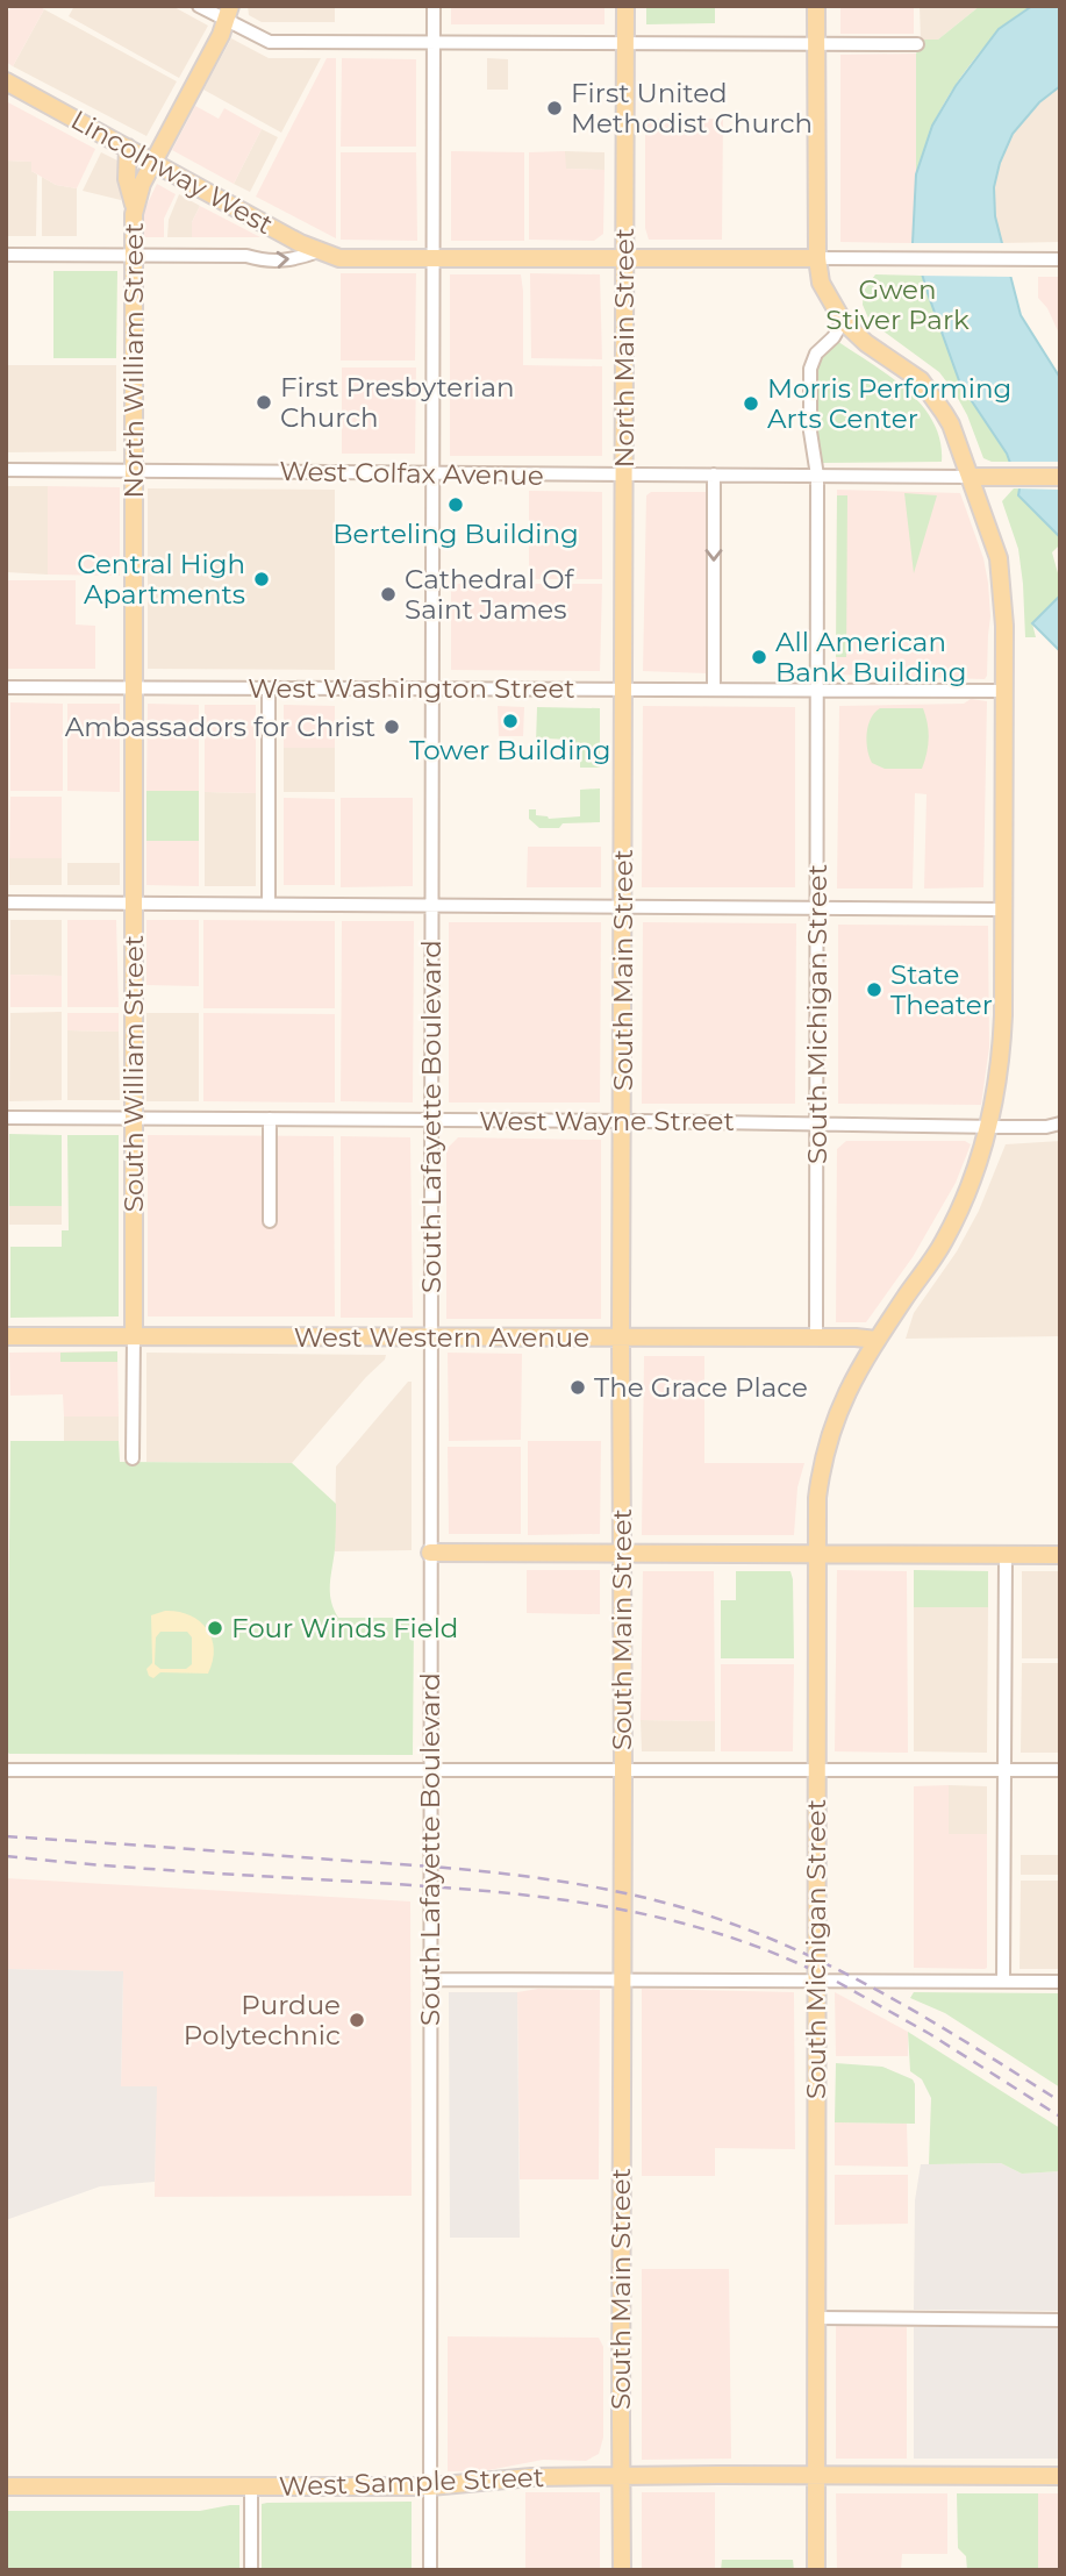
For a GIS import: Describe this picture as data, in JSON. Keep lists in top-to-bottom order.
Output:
{
  "streets": {
    "main road": [
      "Lincolnway West",
      "North Main Street",
      "North William Street",
      "South Main Street",
      "South Michigan Street",
      "South William Street",
      "West Western Avenue",
      "West Sample Street"
    ],
    "street": [
      "West Colfax Avenue",
      "West Washington Street",
      "South Lafayette Boulevard",
      "West Wayne Street"
    ]
  },
  "crossings": [
    ["Lincolnway West", "North Main Street"],
    ["Lincolnway West", "North William Street"],
    ["Lincolnway West", "South Michigan Street"],
    ["Lincolnway West", "South Lafayette Boulevard"],
    ["North Main Street", "West Colfax Avenue"],
    ["North Main Street", "West Washington Street"],
    ["North Main Street", "South Main Street"],
    ["North William Street", "West Colfax Avenue"],
    ["North William Street", "West Washington Street"],
    ["North William Street", "South William Street"],
    ["West Colfax Avenue", "South Michigan Street"],
    ["West Colfax Avenue", "South Lafayette Boulevard"],
    ["West Washington Street", "South Main Street"],
    ["West Washington Street", "South Michigan Street"],
    ["West Washington Street", "South William Street"],
    ["West Washington Street", "South Lafayette Boulevard"],
    ["South Main Street", "West Wayne Street"],
    ["South Main Street", "West Western Avenue"],
    ["South Main Street", "West Sample Street"],
    ["South Michigan Street", "West Wayne Street"],
    ["South Michigan Street", "West Western Avenue"],
    ["South Michigan Street", "West Sample Street"],
    ["South William Street", "West Wayne Street"],
    ["South William Street", "West Western Avenue"],
    ["South Lafayette Boulevard", "West Wayne Street"],
    ["South Lafayette Boulevard", "West Western Avenue"],
    ["South Lafayette Boulevard", "West Sample Street"]
  ],
  "parks": ["Gwen Stiver Park"],
  "places": [
    "First United Methodist Church",
    "First Presbyterian Church",
    "Morris Performing Arts Center",
    "Berteling Building",
    "Central High Apartments",
    "Cathedral Of Saint James",
    "All American Bank Building",
    "Tower Building",
    "Ambassadors for Christ",
    "State Theater",
    "The Grace Place",
    "Four Winds Field",
    "Purdue Polytechnic"
  ]
}
